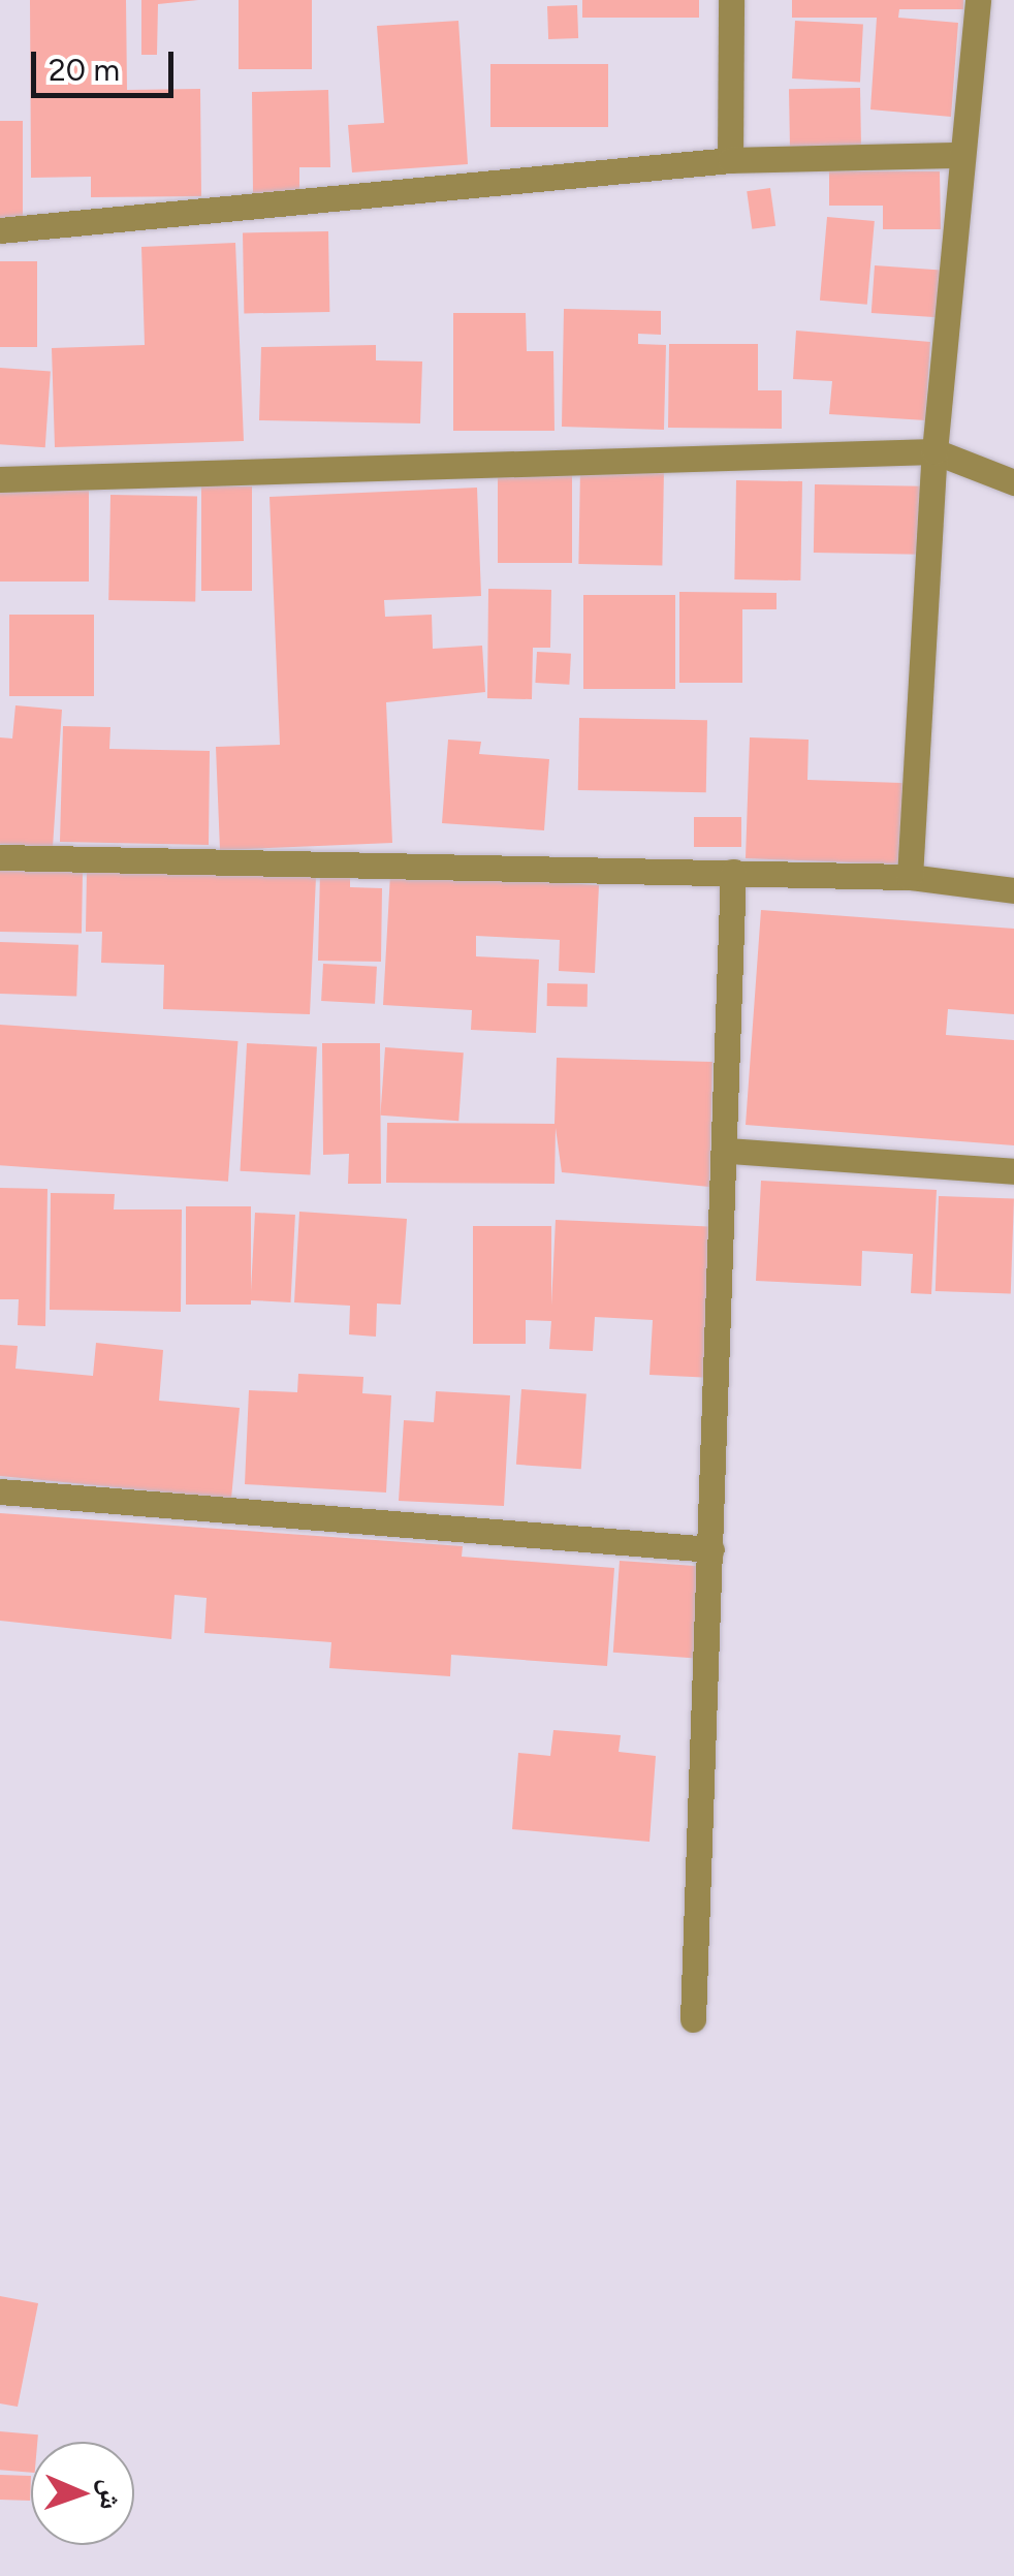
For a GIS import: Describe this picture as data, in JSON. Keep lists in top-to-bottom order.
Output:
{
  "scale_bar": "20 m",
  "north": "right"
}
